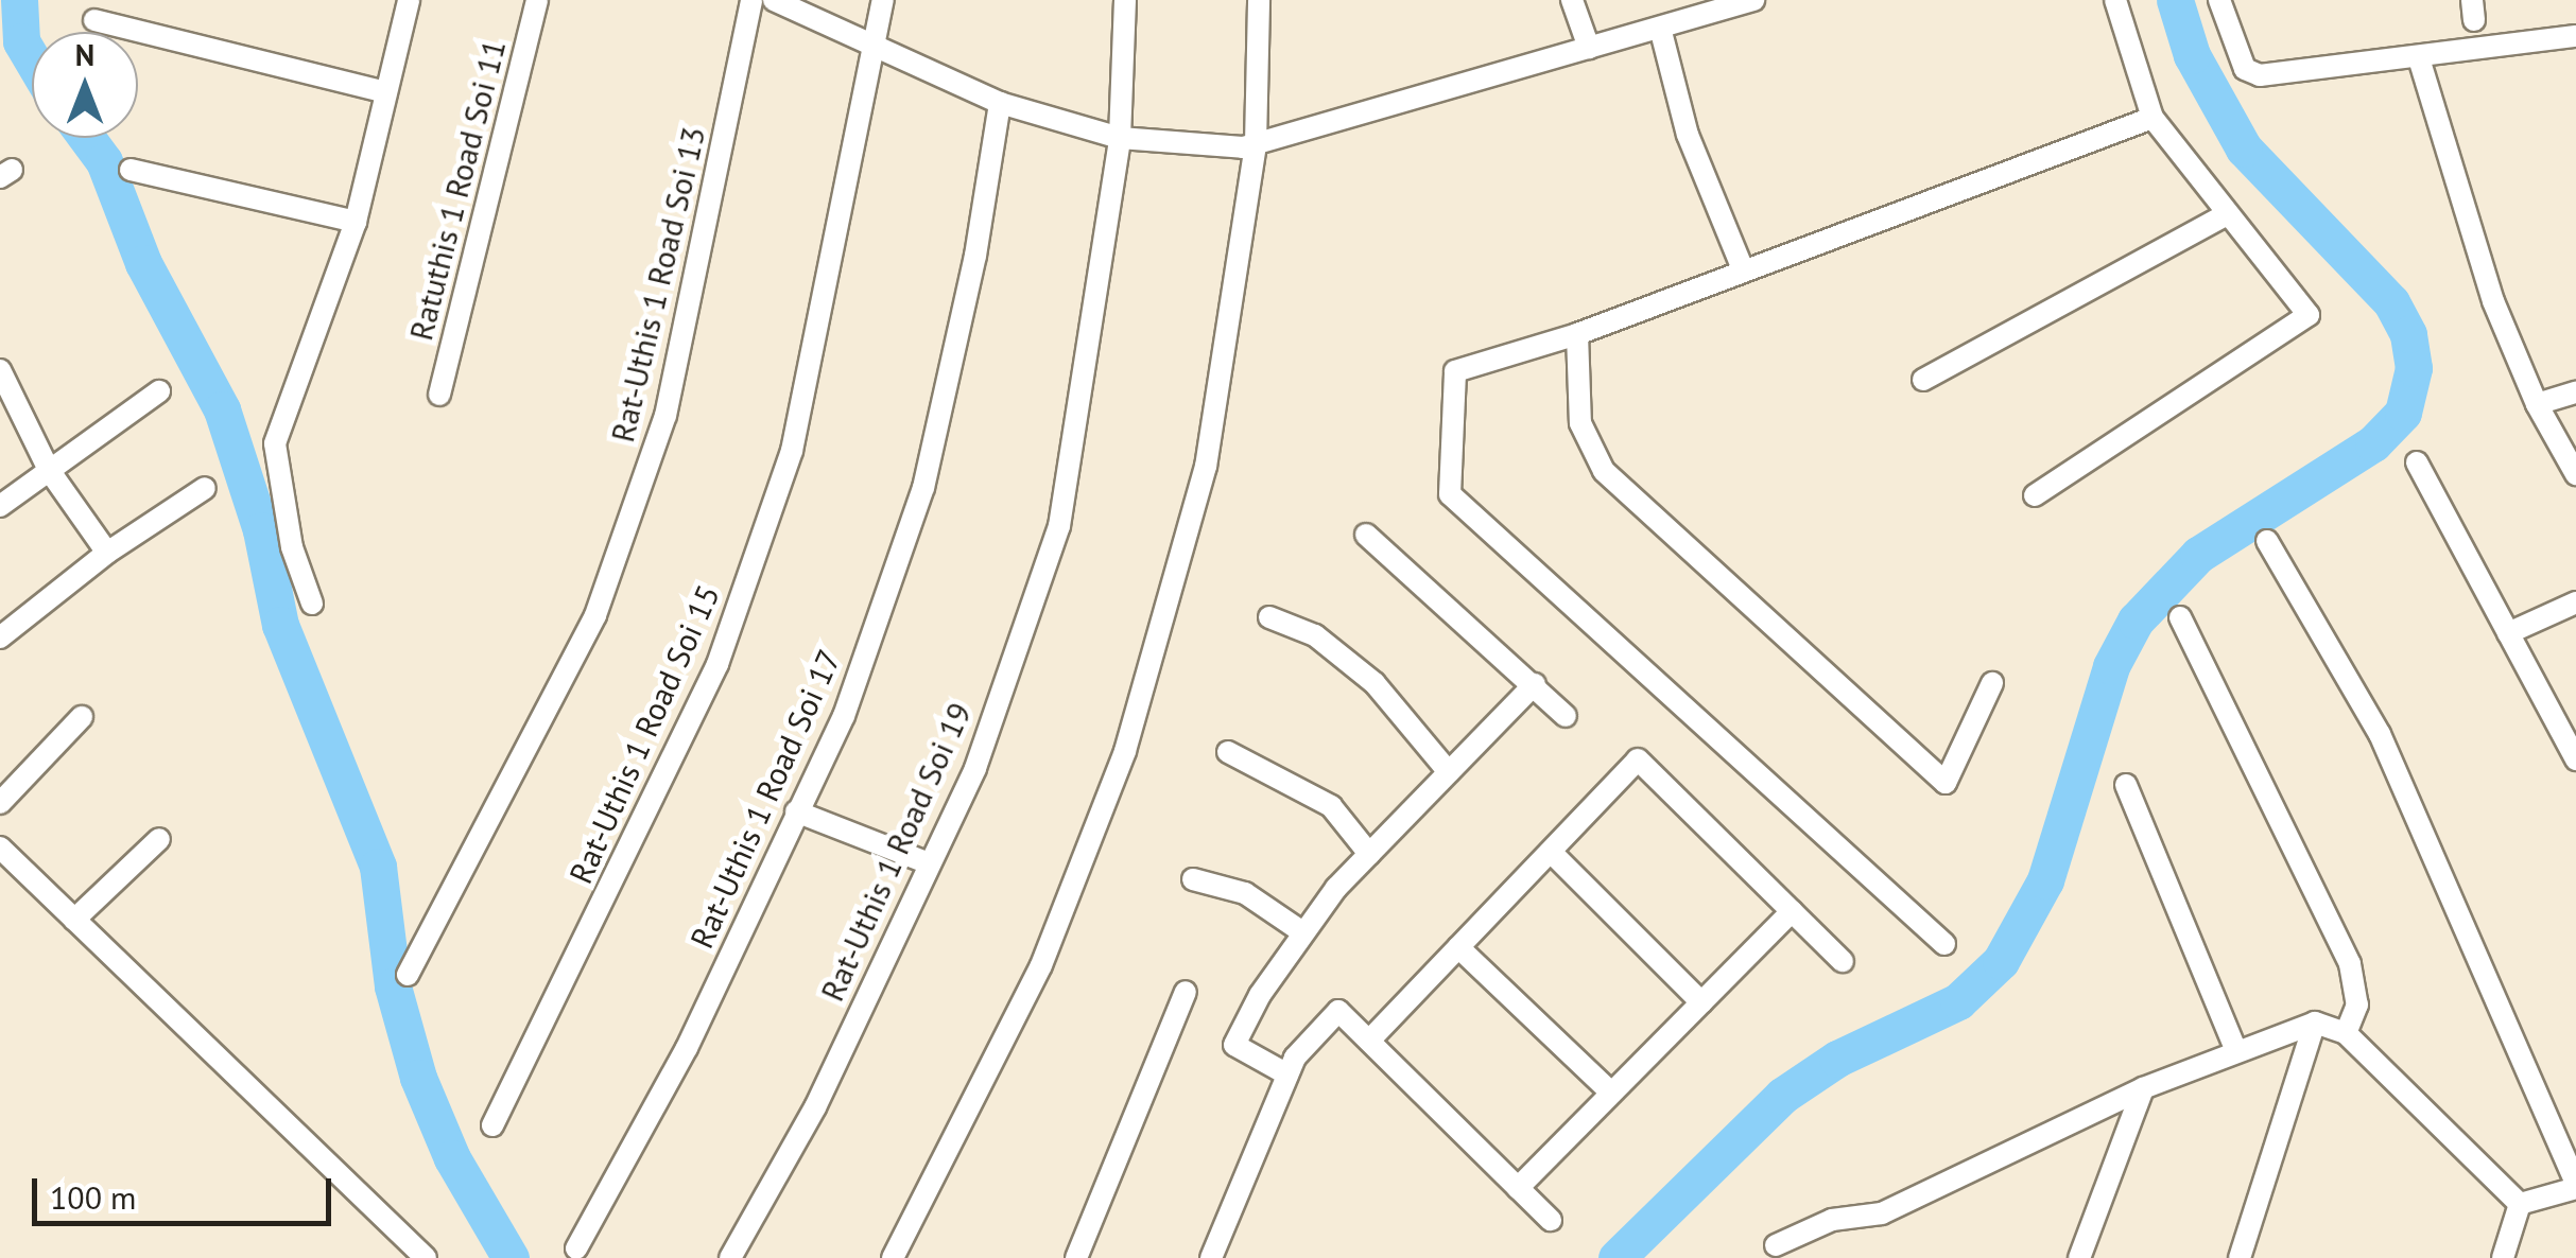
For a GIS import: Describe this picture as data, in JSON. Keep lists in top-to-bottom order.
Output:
{
  "streets": {
    "street": [
      "Ratuthis 1 Road Soi 11",
      "Rat-Uthis 1 Road Soi 13",
      "Rat-Uthis 1 Road Soi 15",
      "Rat-Uthis 1 Road Soi 17",
      "Rat-Uthis 1 Road Soi 19"
    ]
  },
  "scale_bar": "100 m",
  "north": "top"
}
